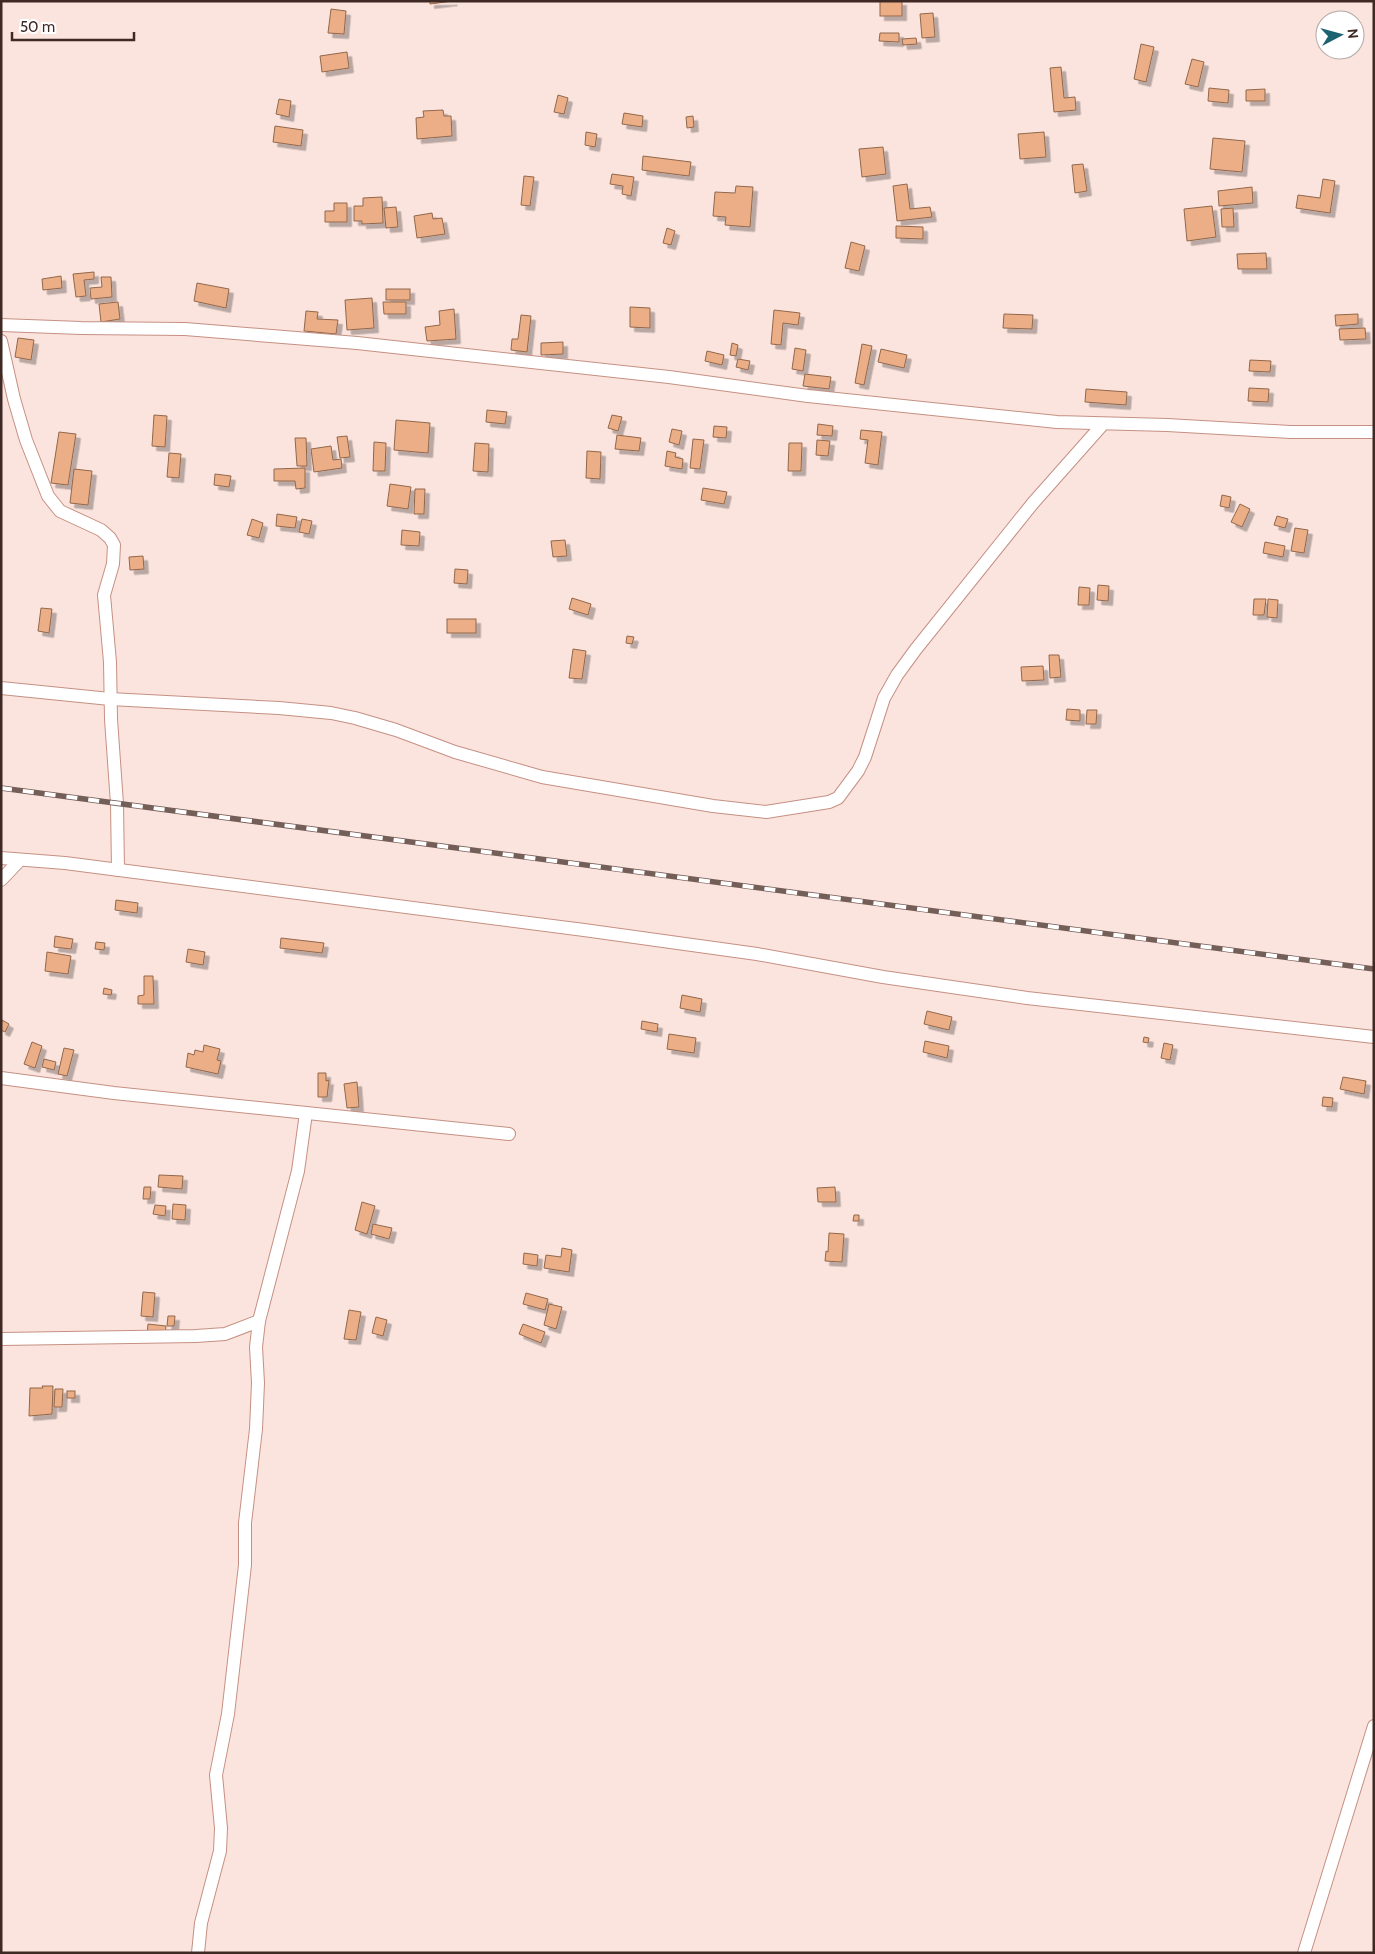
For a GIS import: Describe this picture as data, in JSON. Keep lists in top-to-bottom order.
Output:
{
  "scale_bar": "50 m",
  "north": "right"
}
